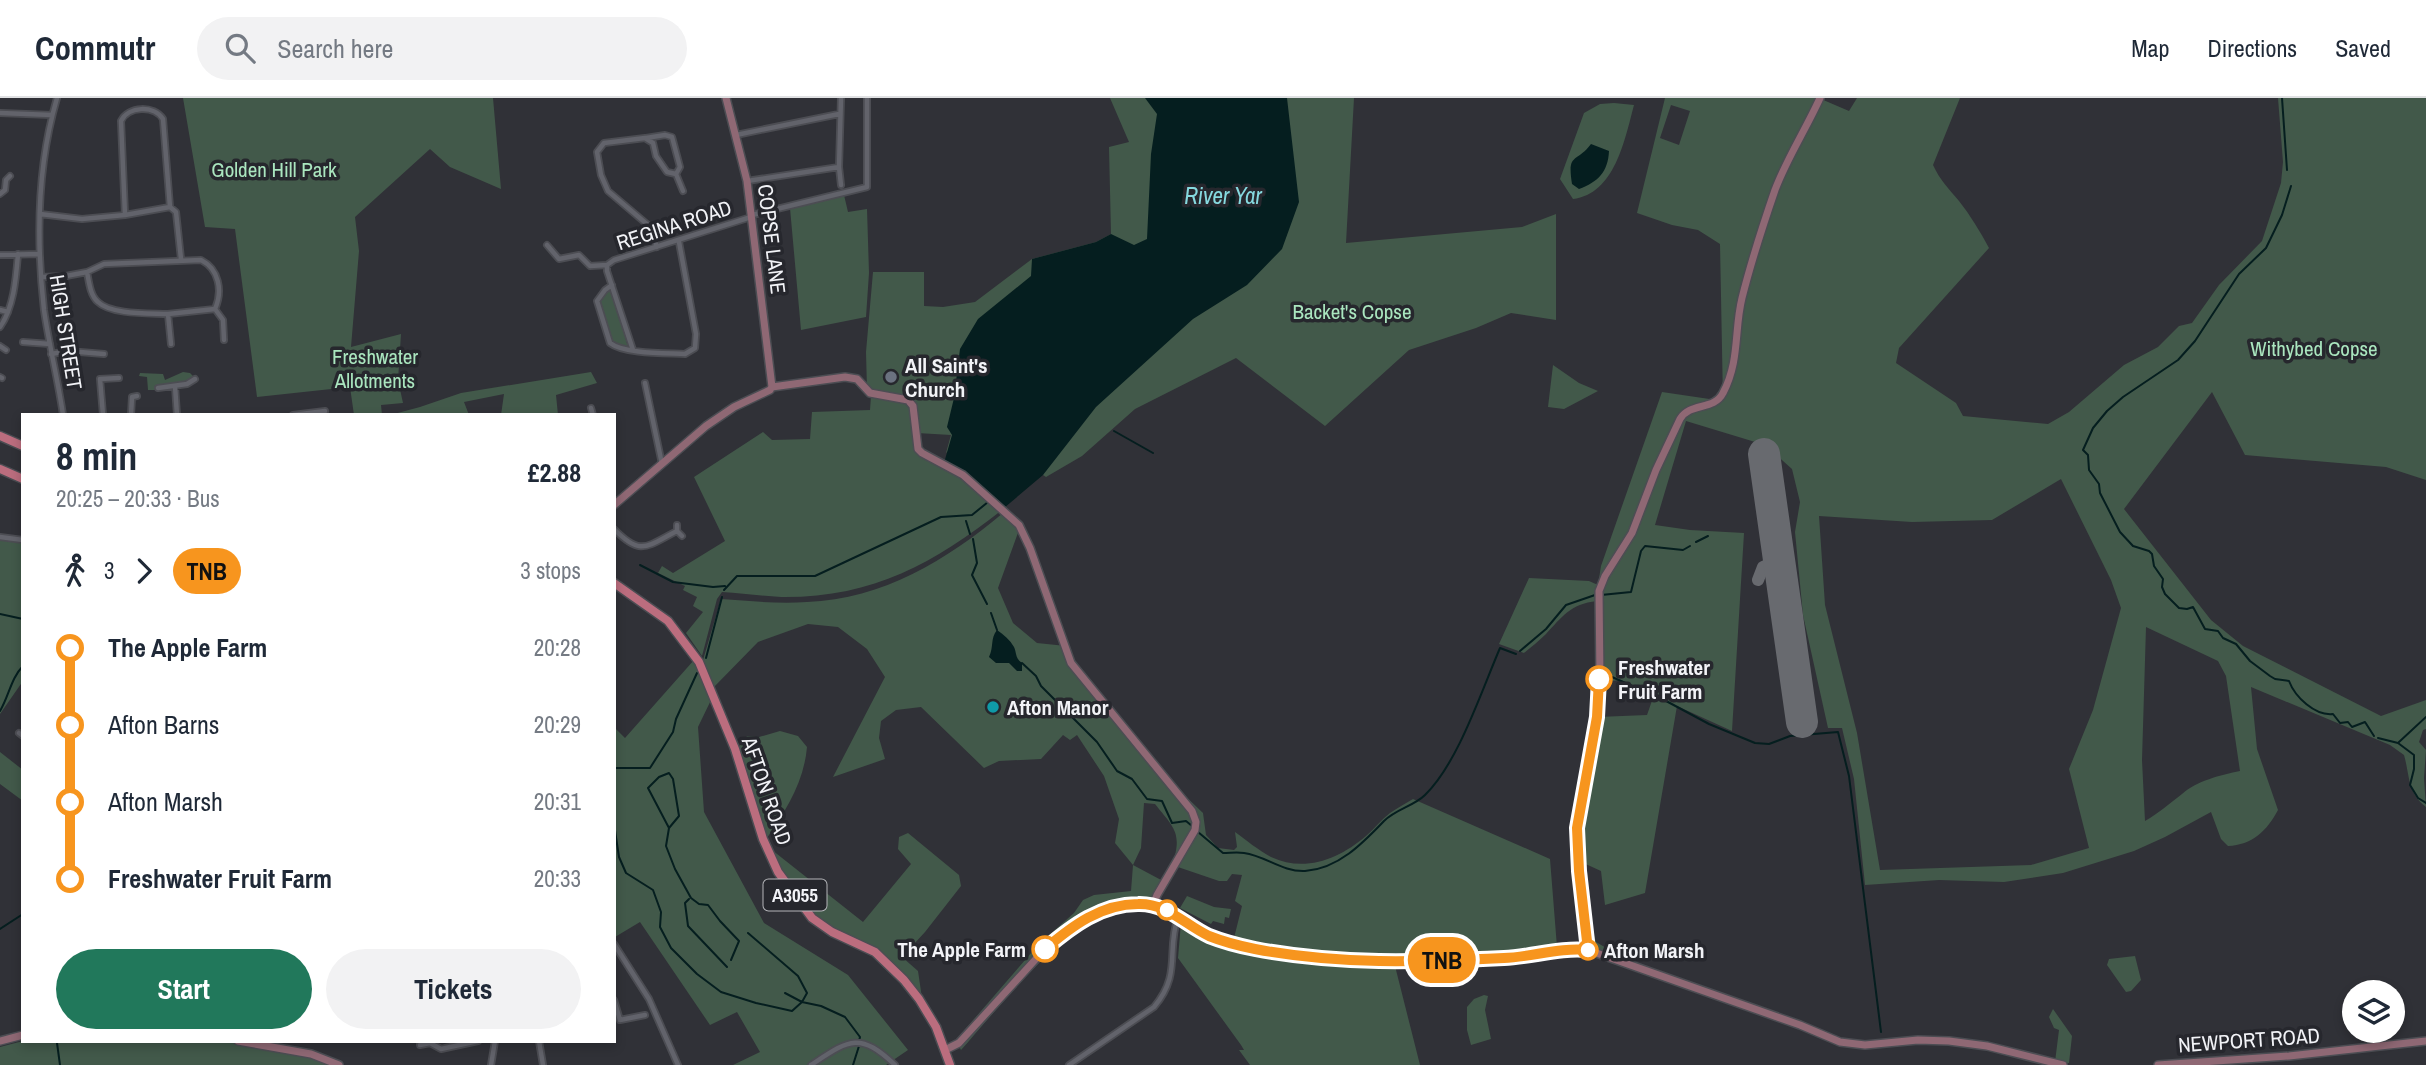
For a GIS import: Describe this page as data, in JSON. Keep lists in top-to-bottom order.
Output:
{
  "streets": {
    "main road": ["AFTON ROAD", "A3055"],
    "street": [
      "REGINA ROAD",
      "COPSE LANE",
      "HIGH STREET",
      "NEWPORT ROAD"
    ]
  },
  "crossings": [
    ["REGINA ROAD", "COPSE LANE"]
  ],
  "water": ["River Yar"],
  "parks": [
    "Golden Hill Park",
    "Backet's Copse",
    "Withybed Copse",
    "Freshwater Allotments"
  ],
  "places": [
    "All Saint's Church",
    "Freshwater Fruit Farm",
    "Afton Manor",
    "The Apple Farm",
    "Afton Marsh"
  ],
  "lines": ["bus line TNB"],
  "page": {
    "header": "Commutr",
    "search": "Search here",
    "nav": ["Map", "Directions", "Saved"],
    "on_map": "TNB",
    "heading": ["8 min", "20:25 – 20:33 · Bus", "£2.88"],
    "legs": ["3", "TNB", "3 stops"],
    "list": [
      {
        "name": "The Apple Farm",
        "value": "20:28"
      },
      {
        "name": "Afton Barns",
        "value": "20:29"
      },
      {
        "name": "Afton Marsh",
        "value": "20:31"
      },
      {
        "name": "Freshwater Fruit Farm",
        "value": "20:33"
      }
    ],
    "buttons": ["Start", "Tickets"]
  }
}
